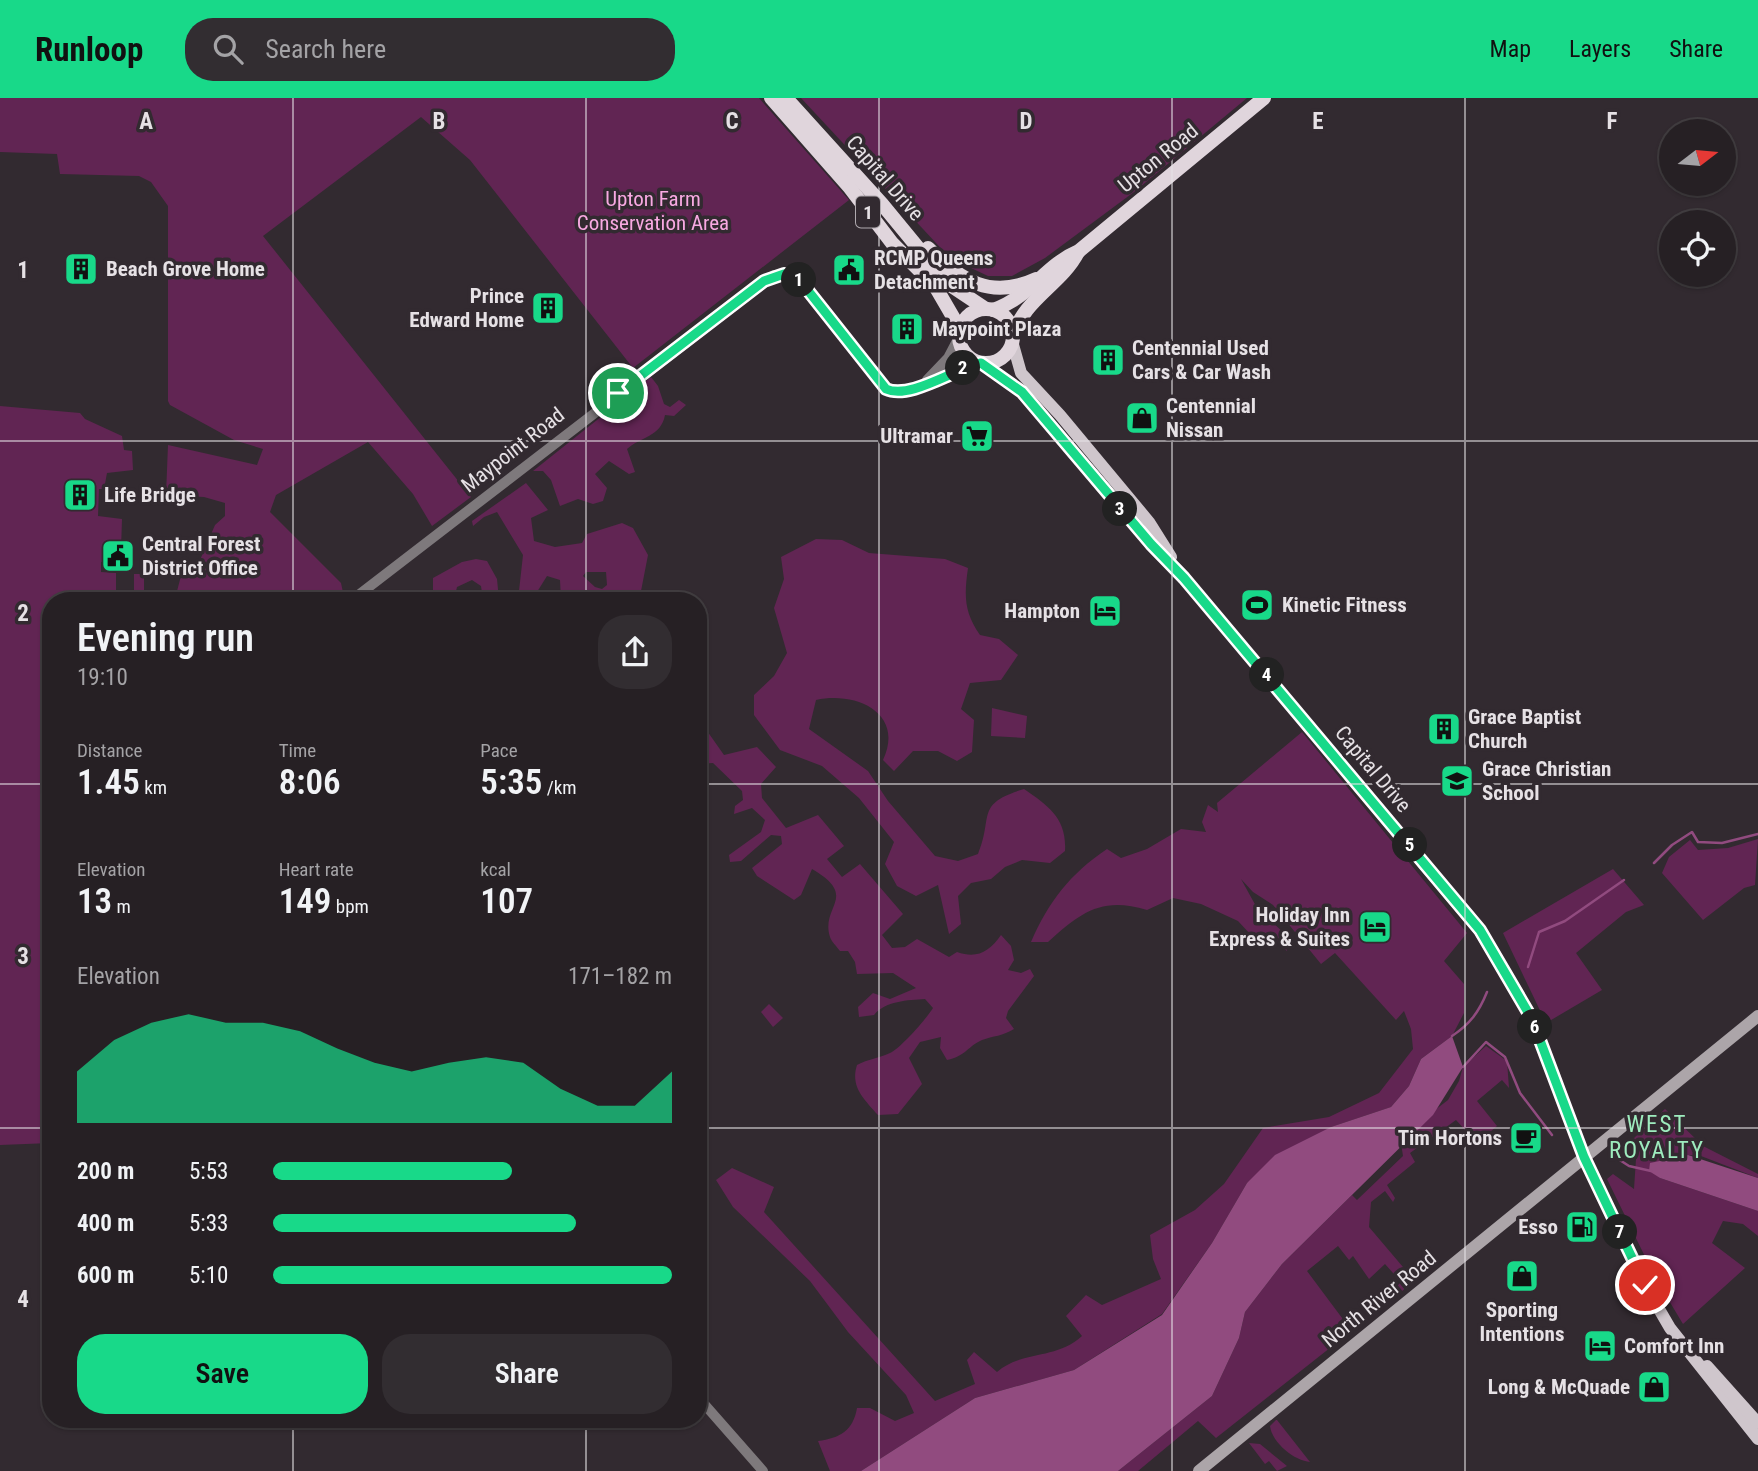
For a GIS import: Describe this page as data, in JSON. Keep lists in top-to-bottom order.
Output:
{
  "streets": {
    "highway": ["Upton Road", "Capital Drive", "1"],
    "main road": ["North River Road"],
    "street": ["Maypoint Road"]
  },
  "crossings": [
    ["Upton Road", "Capital Drive"],
    ["Upton Road", "Maypoint Road"],
    ["Capital Drive", "Maypoint Road"],
    ["Capital Drive", "North River Road"]
  ],
  "districts": ["WEST ROYALTY"],
  "parks": ["Upton Farm Conservation Area"],
  "places": {
    "building": [
      "Beach Grove Home",
      "Prince Edward Home",
      "Maypoint Plaza",
      "Centennial Used Cars & Car Wash",
      "Life Bridge",
      "Grace Baptist Church"
    ],
    "public building": ["RCMP Queens Detachment", "Central Forest District Office"],
    "shop": ["Centennial Nissan", "Sporting Intentions", "Long & McQuade"],
    "supermarket": ["Ultramar"],
    "sports": ["Kinetic Fitness"],
    "hotel": ["Hampton", "Holiday Inn Express & Suites", "Comfort Inn"],
    "school or university": ["Grace Christian School"],
    "cafe": ["Tim Hortons"],
    "fuel station": ["Esso"]
  },
  "north": "right",
  "page": {
    "header": "Runloop",
    "search": "Search here",
    "nav": ["Map", "Layers", "Share"],
    "pins": [
      "1",
      "2",
      "3",
      "4",
      "5",
      "6",
      "7"
    ],
    "heading": ["Evening run", "19:10"],
    "stats": [
      ["Distance", "1.45 km"],
      ["Time", "8:06"],
      ["Pace", "5:35 /km"],
      ["Elevation", "13 m"],
      ["Heart rate", "149 bpm"],
      ["kcal", "107"]
    ],
    "chart": ["Elevation", "171–182 m"],
    "list": [
      {
        "name": "200 m",
        "note": "5:53"
      },
      {
        "name": "400 m",
        "note": "5:33"
      },
      {
        "name": "600 m",
        "note": "5:10"
      }
    ],
    "buttons": ["Save", "Share"]
  },
  "grid": {
    "columns": [
      "A",
      "B",
      "C",
      "D",
      "E",
      "F"
    ],
    "rows": [
      "1",
      "2",
      "3",
      "4"
    ]
  }
}
